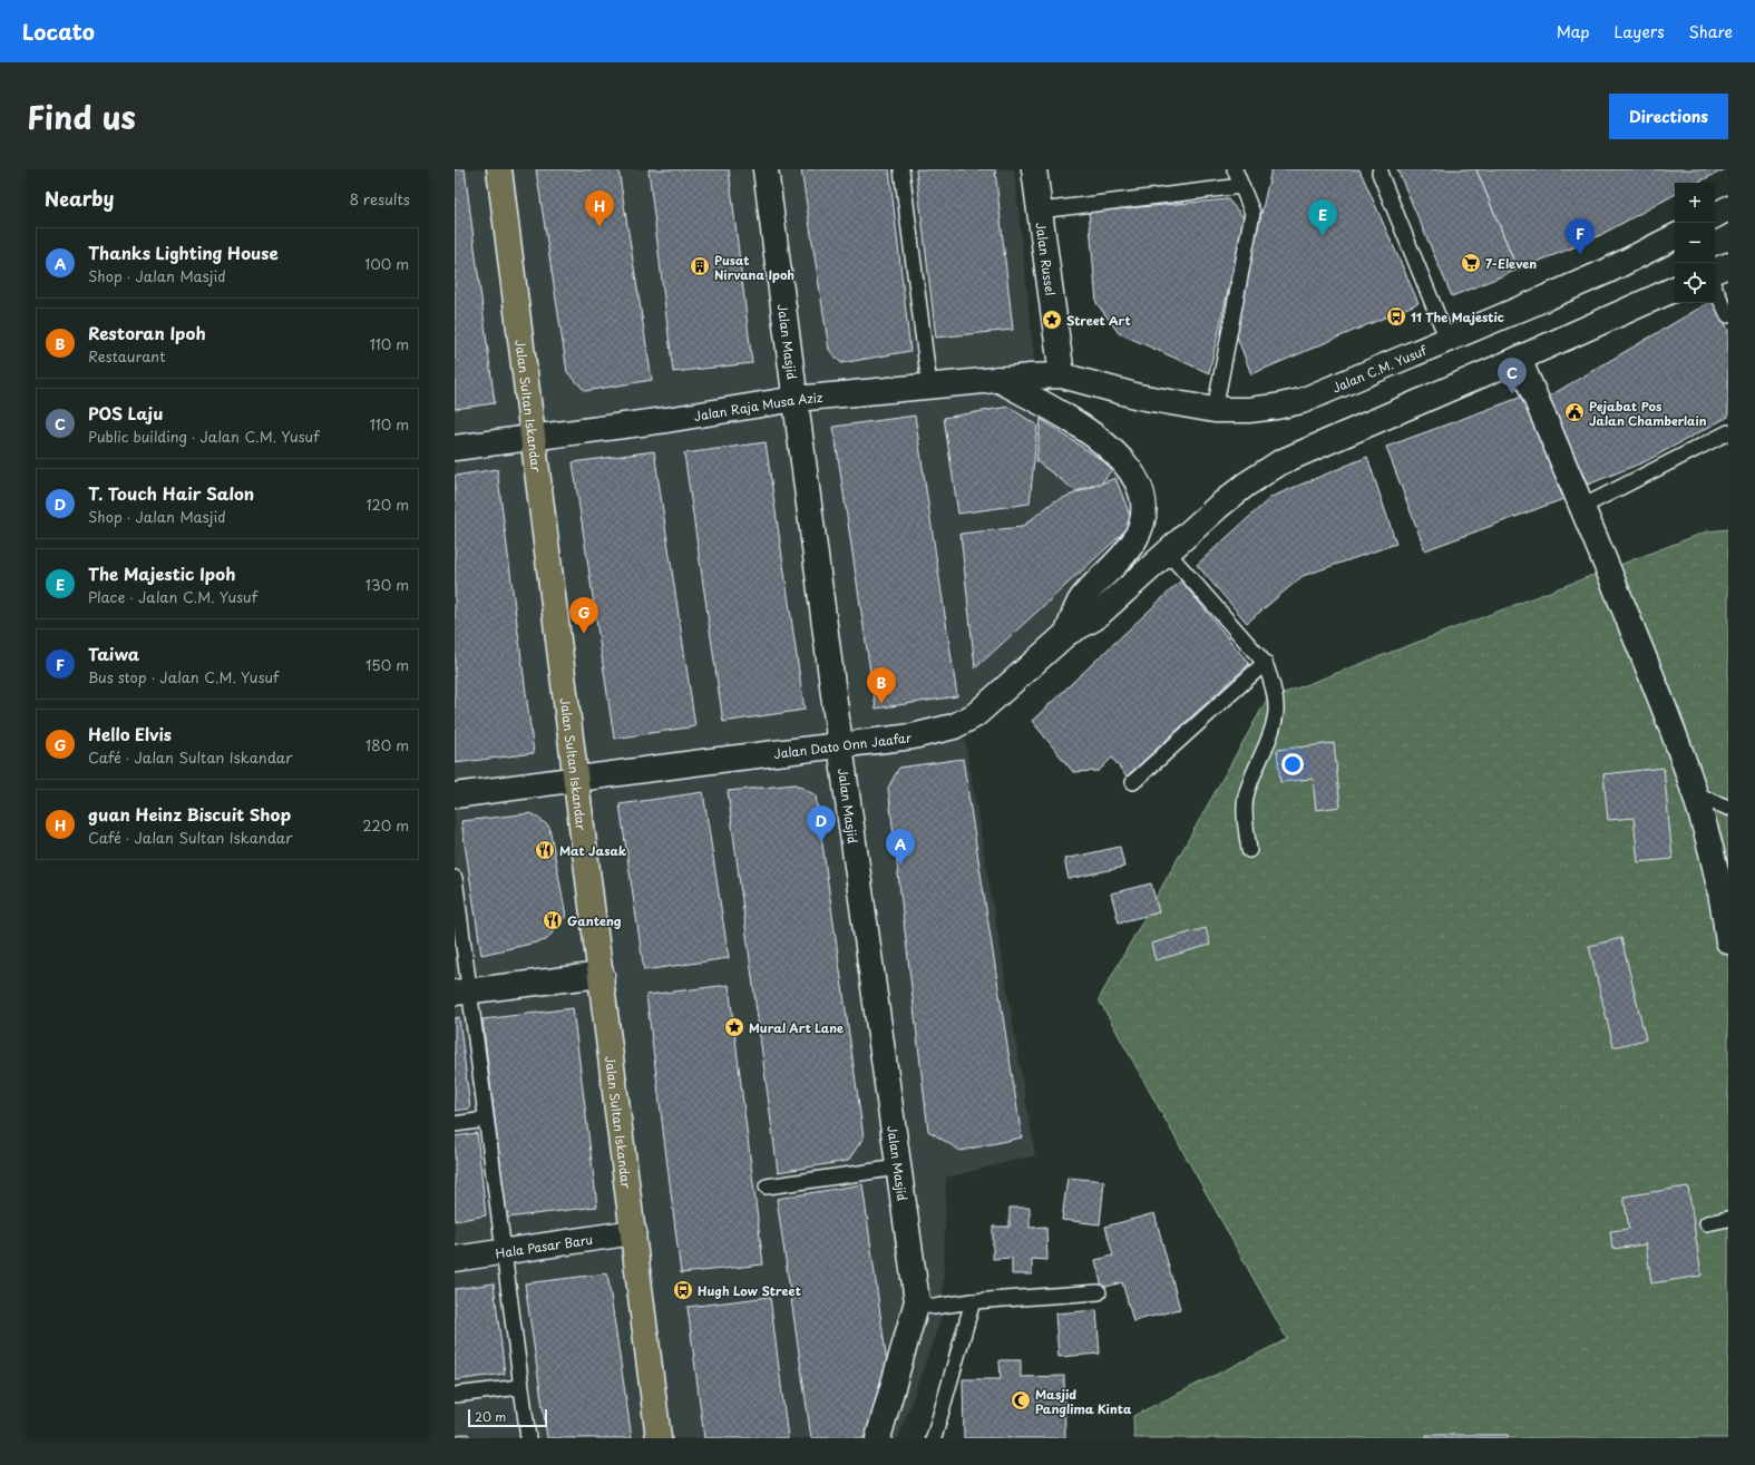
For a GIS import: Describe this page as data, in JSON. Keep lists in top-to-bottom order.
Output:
{
  "streets": {
    "highway": ["Jalan Sultan Iskandar"],
    "main road": [
      "Jalan Russel",
      "Jalan Masjid",
      "Jalan C.M. Yusuf",
      "Jalan Raja Musa Aziz",
      "Jalan Dato Onn Jaafar",
      "Hala Pasar Baru"
    ]
  },
  "crossings": [
    ["Jalan Russel", "Jalan C.M. Yusuf"],
    ["Jalan Russel", "Jalan Raja Musa Aziz"],
    ["Jalan Masjid", "Jalan Raja Musa Aziz"],
    ["Jalan Masjid", "Jalan Dato Onn Jaafar"],
    ["Jalan C.M. Yusuf", "Jalan Raja Musa Aziz"],
    ["Jalan Sultan Iskandar", "Jalan Raja Musa Aziz"],
    ["Jalan Sultan Iskandar", "Jalan Dato Onn Jaafar"],
    ["Jalan Sultan Iskandar", "Hala Pasar Baru"]
  ],
  "places": {
    "supermarket": ["7-Eleven"],
    "building": ["Pusat Nirvana Ipoh"],
    "bus stop": ["11 The Majestic", "Hugh Low Street"],
    "place": ["Street Art", "Mural Art Lane"],
    "public building": ["Pejabat Pos Jalan Chamberlain"],
    "restaurant": ["Mat Jasak", "Ganteng"],
    "mosque": ["Masjid Panglima Kinta"]
  },
  "scale_bar": "20 m",
  "page": {
    "header": "Locato",
    "nav": ["Map", "Layers", "Share"],
    "title": "Find us",
    "buttons": "Directions",
    "heading": ["Nearby", "8 results"],
    "map_buttons": ["+", "−"],
    "pins": [
      "H",
      "E",
      "F",
      "C",
      "G",
      "B",
      "D",
      "A"
    ],
    "list": [
      {
        "mark": "A",
        "name": "Thanks Lighting House",
        "note": "Shop · Jalan Masjid",
        "value": "100 m"
      },
      {
        "mark": "B",
        "name": "Restoran Ipoh",
        "note": "Restaurant",
        "value": "110 m"
      },
      {
        "mark": "C",
        "name": "POS Laju",
        "note": "Public building · Jalan C.M. Yusuf",
        "value": "110 m"
      },
      {
        "mark": "D",
        "name": "T. Touch Hair Salon",
        "note": "Shop · Jalan Masjid",
        "value": "120 m"
      },
      {
        "mark": "E",
        "name": "The Majestic Ipoh",
        "note": "Place · Jalan C.M. Yusuf",
        "value": "130 m"
      },
      {
        "mark": "F",
        "name": "Taiwa",
        "note": "Bus stop · Jalan C.M. Yusuf",
        "value": "150 m"
      },
      {
        "mark": "G",
        "name": "Hello Elvis",
        "note": "Café · Jalan Sultan Iskandar",
        "value": "180 m"
      },
      {
        "mark": "H",
        "name": "guan Heinz Biscuit Shop",
        "note": "Café · Jalan Sultan Iskandar",
        "value": "220 m"
      }
    ],
    "scale": "20 m"
  }
}
